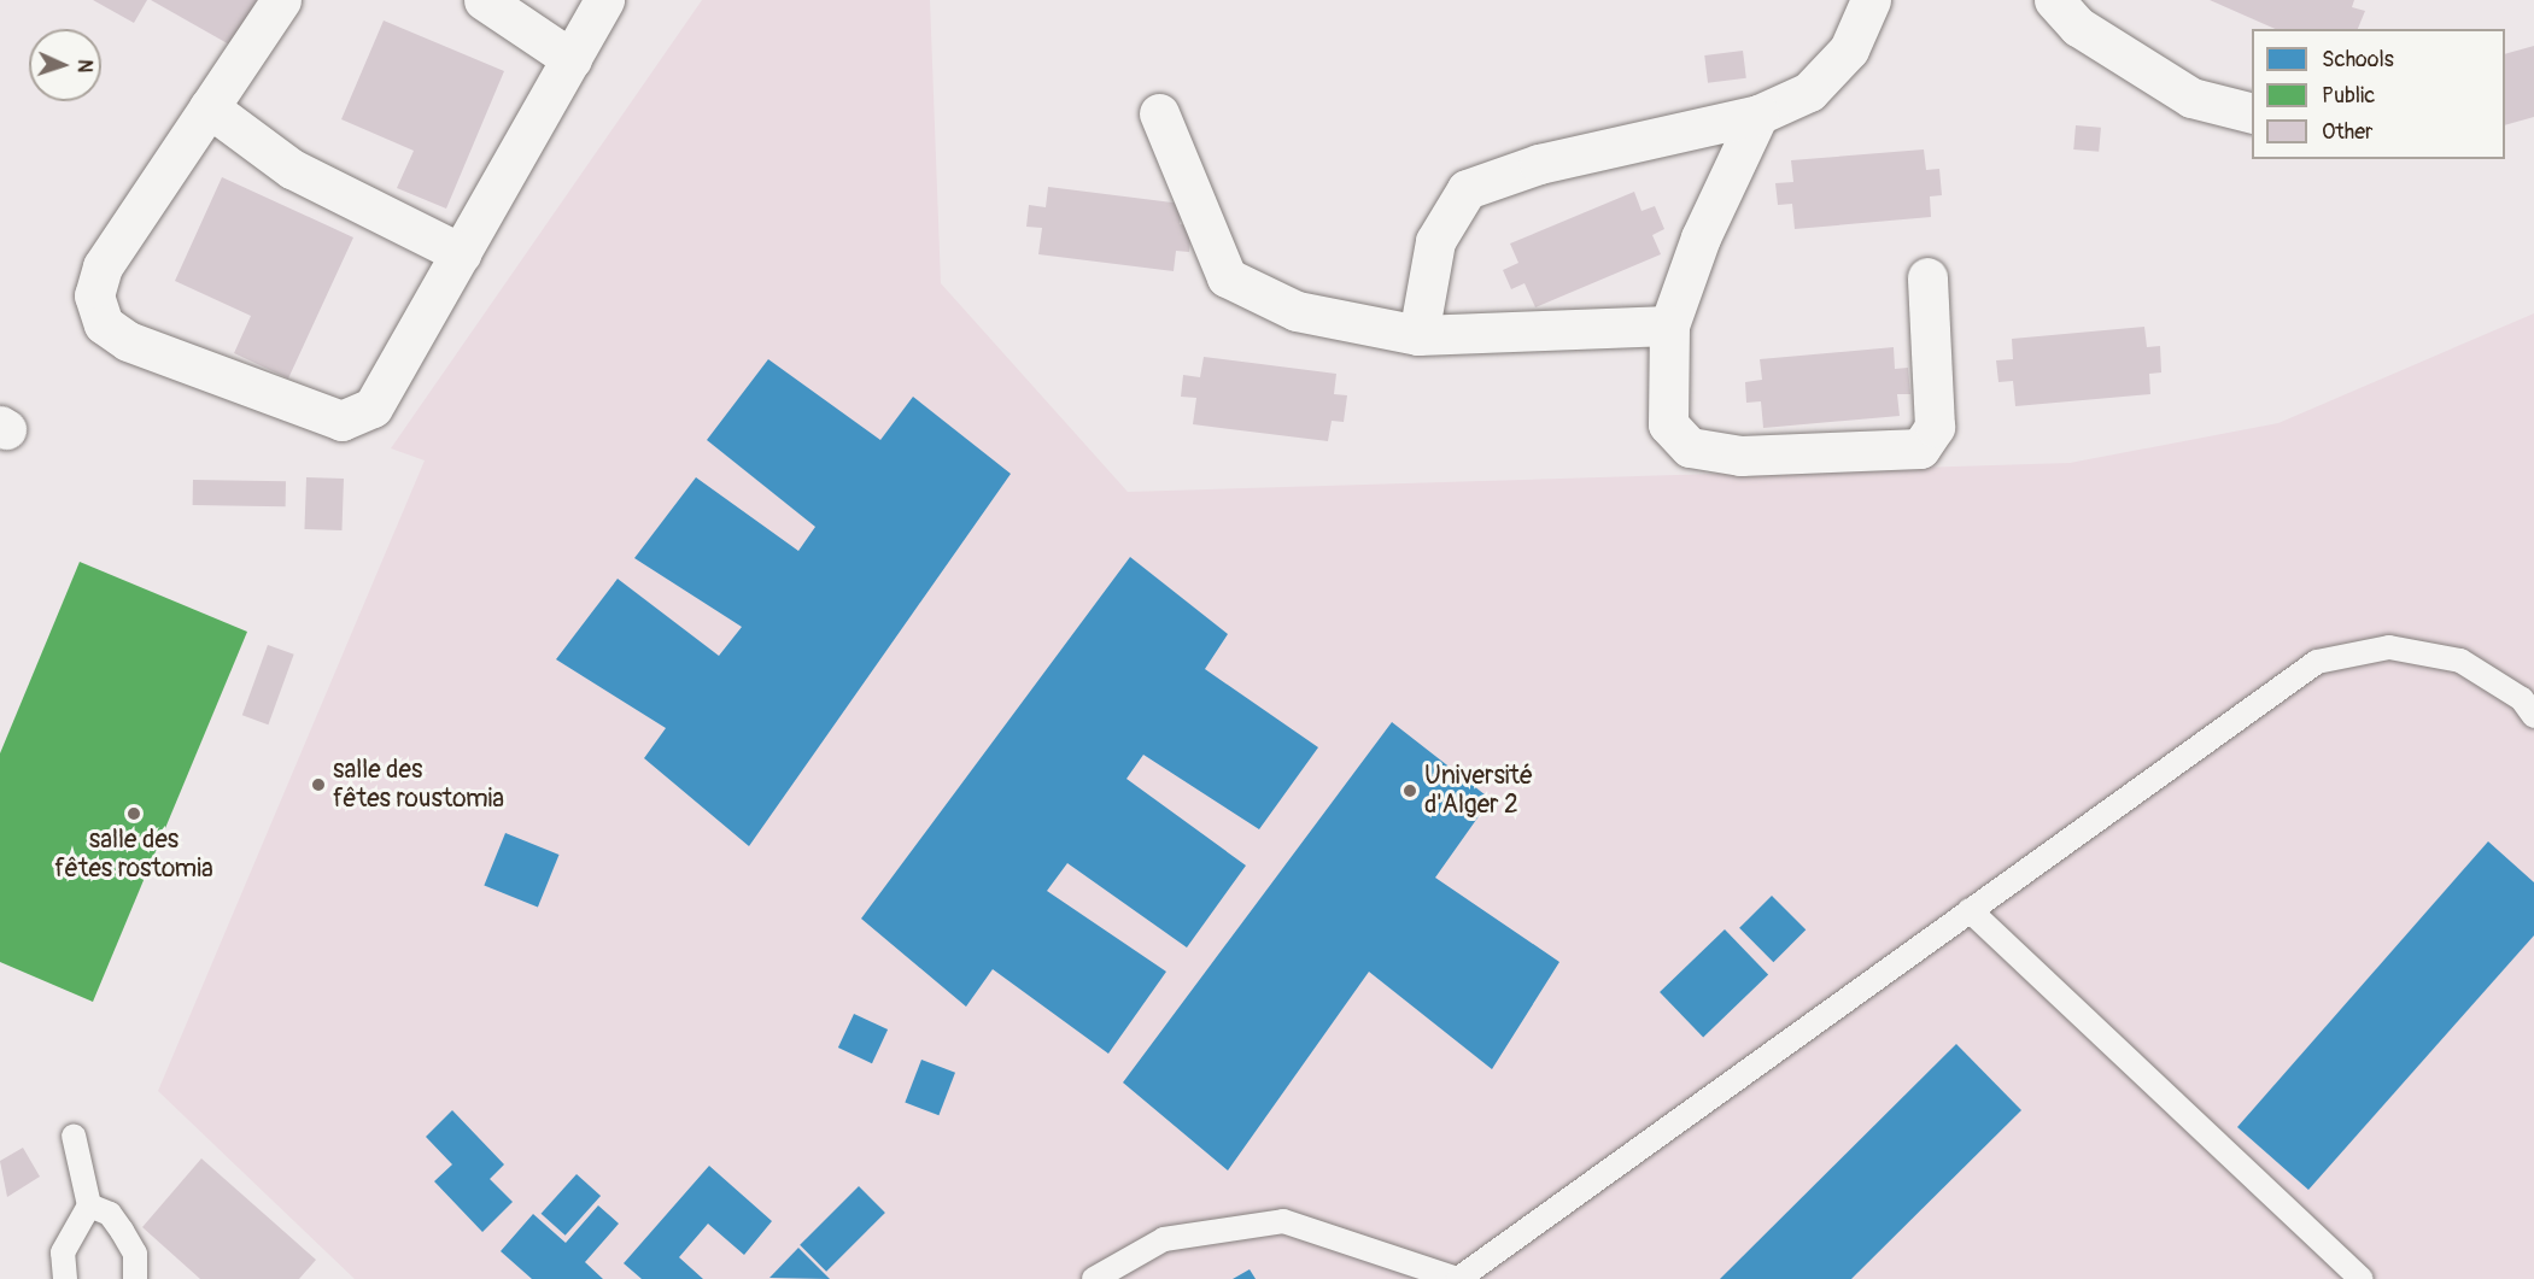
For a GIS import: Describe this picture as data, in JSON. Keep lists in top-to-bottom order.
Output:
{
  "places": ["salle des fêtes roustomia", "Université d'Alger 2", "salle des fêtes rostomia"],
  "legend": ["Schools", "Public", "Other"],
  "north": "right"
}
